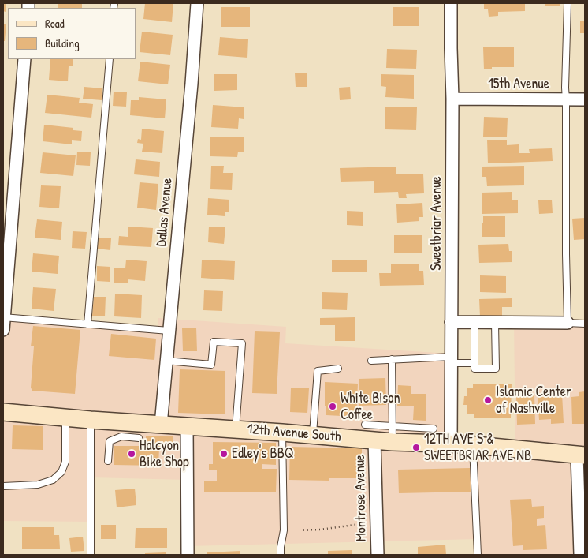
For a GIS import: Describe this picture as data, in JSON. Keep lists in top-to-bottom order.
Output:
{
  "streets": {
    "main road": ["12th Avenue South"],
    "street": [
      "15th Avenue",
      "Dallas Avenue",
      "Sweetbriar Avenue",
      "Montrose Avenue"
    ]
  },
  "crossings": [
    ["15th Avenue", "Sweetbriar Avenue"],
    ["Dallas Avenue", "12th Avenue South"],
    ["Sweetbriar Avenue", "12th Avenue South"],
    ["12th Avenue South", "Montrose Avenue"]
  ],
  "places": [
    "Islamic Center of Nashville",
    "White Bison Coffee",
    "12TH AVE S & SWEETBRIAR AVE NB",
    "Halcyon Bike Shop",
    "Edley's BBQ"
  ],
  "legend": ["Road", "Building"]
}
